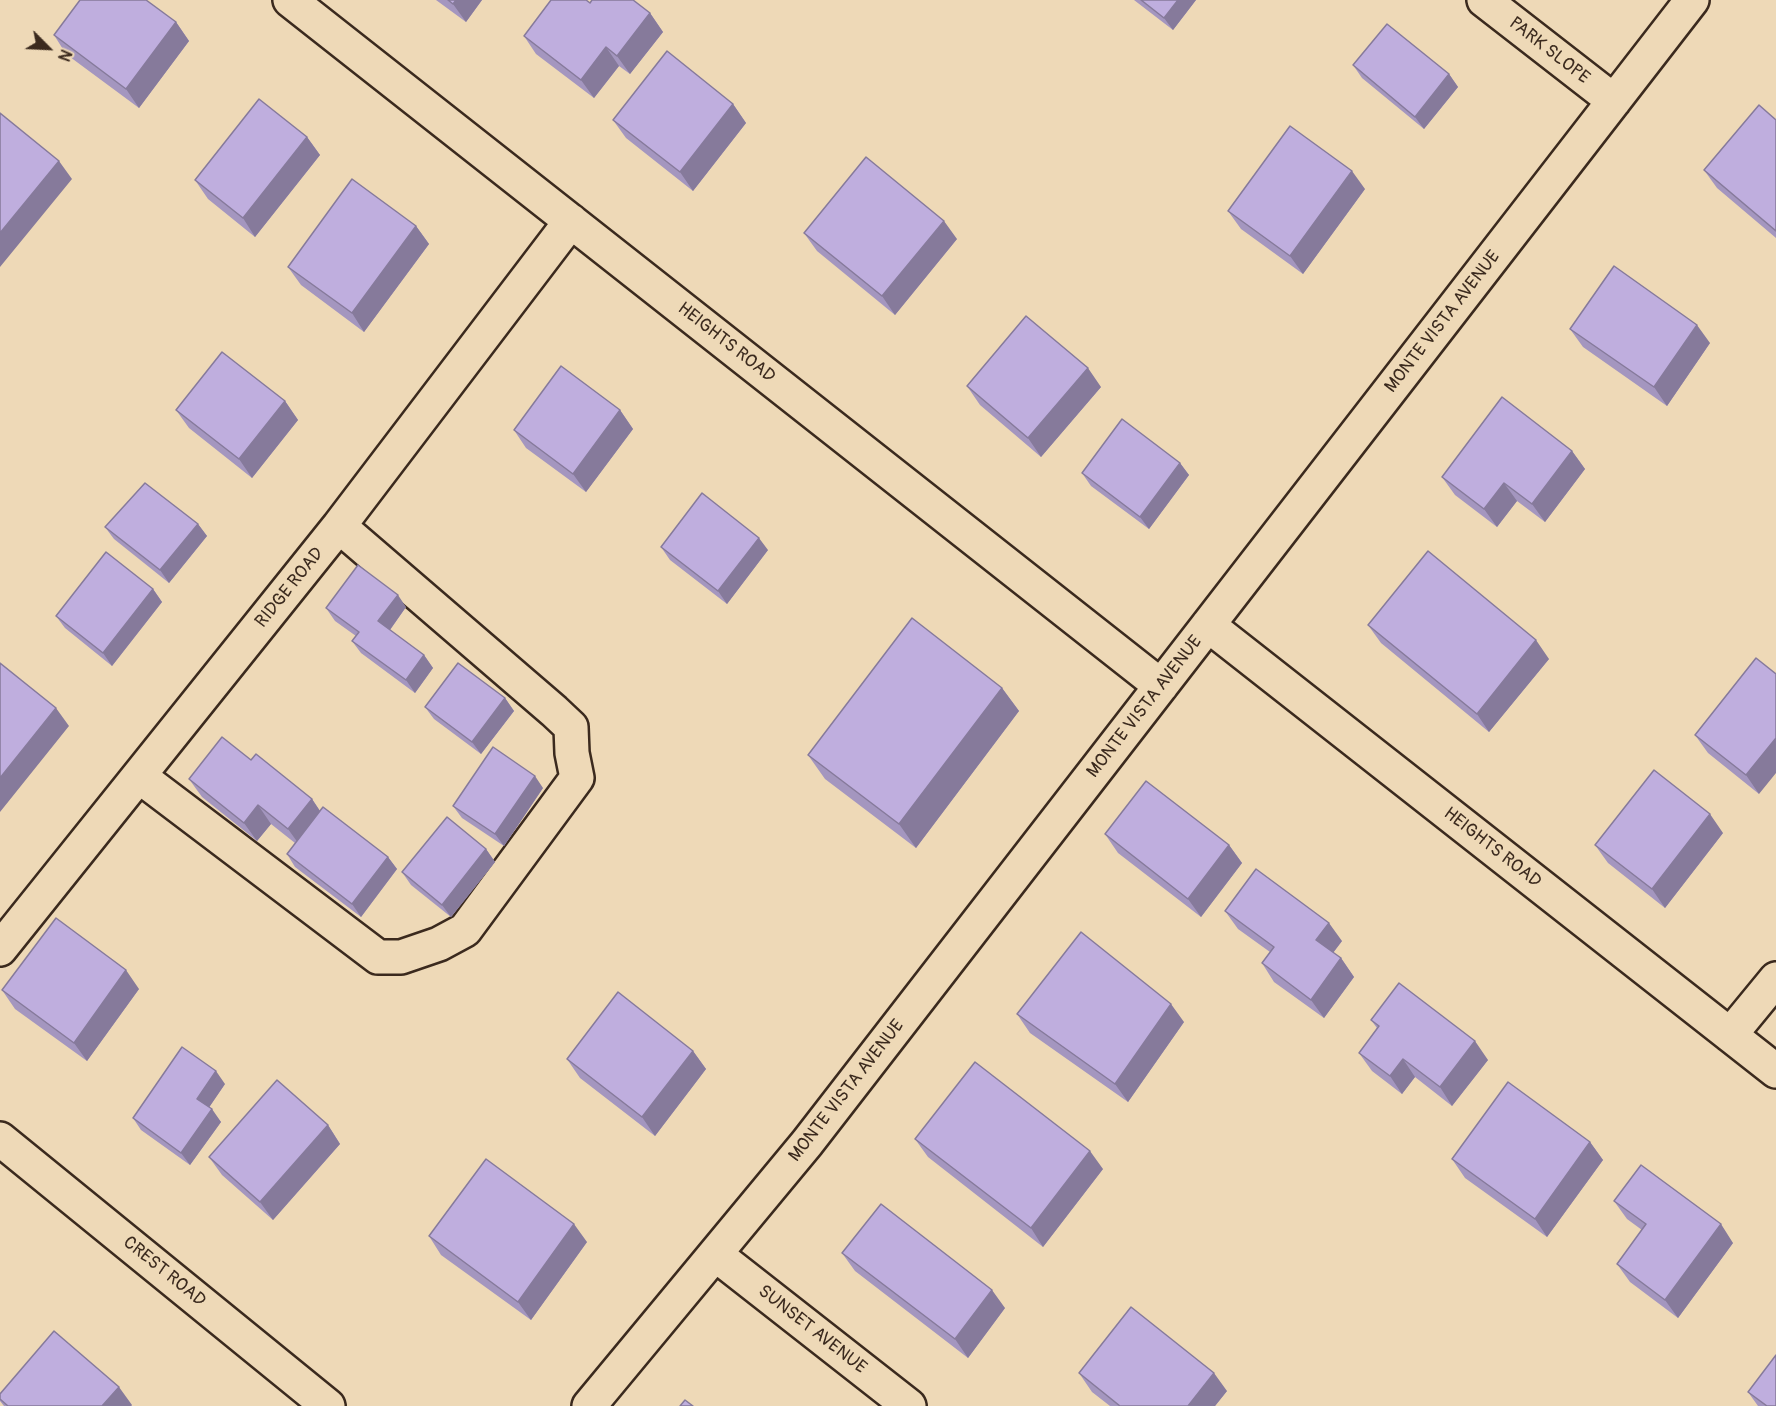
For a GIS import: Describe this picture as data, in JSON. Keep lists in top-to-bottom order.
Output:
{
  "streets": {
    "street": [
      "PARK SLOPE",
      "MONTE VISTA AVENUE",
      "HEIGHTS ROAD",
      "RIDGE ROAD",
      "CREST ROAD",
      "SUNSET AVENUE"
    ]
  },
  "crossings": [
    ["PARK SLOPE", "MONTE VISTA AVENUE"],
    ["MONTE VISTA AVENUE", "HEIGHTS ROAD"],
    ["MONTE VISTA AVENUE", "SUNSET AVENUE"],
    ["HEIGHTS ROAD", "RIDGE ROAD"]
  ],
  "north": "bottom right"
}
